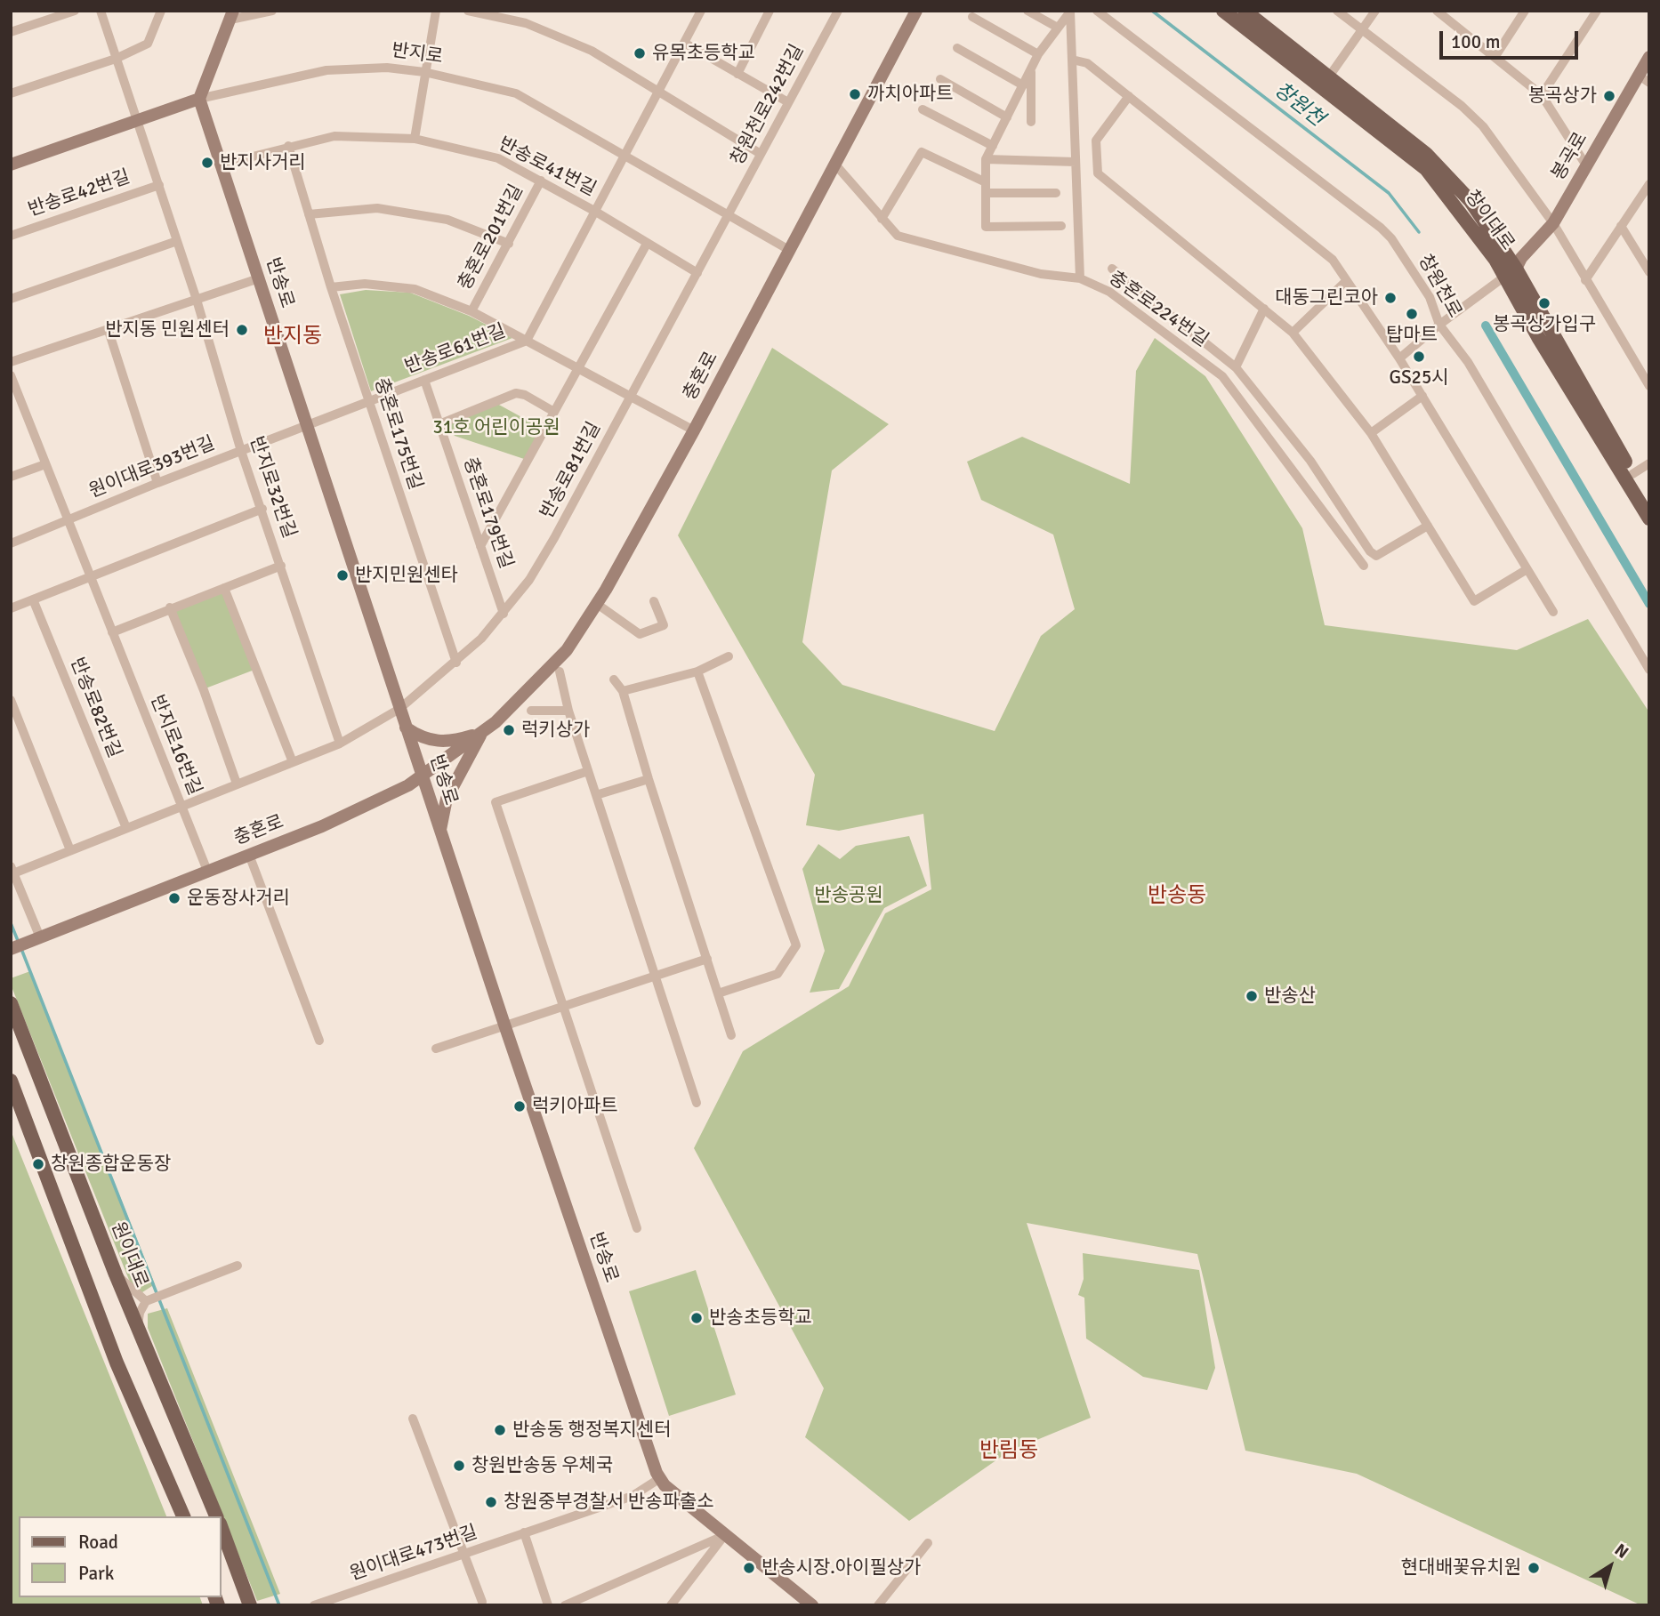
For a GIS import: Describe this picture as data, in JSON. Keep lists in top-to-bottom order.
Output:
{
  "streets": {
    "main road": ["창이대로", "원이대로"],
    "street": [
      "반지로",
      "창원천로242번길",
      "봉곡로",
      "반송로41번길",
      "반송로42번길",
      "충혼로201번길",
      "반송로",
      "창원천로",
      "충혼로224번길",
      "반송로61번길",
      "충혼로",
      "충혼로175번길",
      "원이대로393번길",
      "반송로81번길",
      "반지로32번길",
      "충혼로179번길",
      "반송로82번길",
      "반지로16번길",
      "원이대로473번길"
    ]
  },
  "crossings": [
    ["반지로", "창원천로242번길"],
    ["반지로", "반송로"],
    ["반지로", "반송로61번길"],
    ["반지로", "충혼로"],
    ["반지로", "반송로81번길"],
    ["반지로", "반지로32번길"],
    ["창원천로242번길", "반송로81번길"],
    ["봉곡로", "창이대로"],
    ["반송로41번길", "충혼로201번길"],
    ["반송로41번길", "반송로"],
    ["반송로41번길", "반송로61번길"],
    ["반송로41번길", "충혼로175번길"],
    ["반송로41번길", "반송로81번길"],
    ["반송로42번길", "반지로32번길"],
    ["충혼로201번길", "반송로61번길"],
    ["충혼로201번길", "충혼로"],
    ["충혼로201번길", "충혼로175번길"],
    ["충혼로201번길", "반송로81번길"],
    ["반송로", "반송로61번길"],
    ["반송로", "충혼로"],
    ["반송로", "원이대로393번길"],
    ["반송로", "반송로81번길"],
    ["반송로", "원이대로473번길"],
    ["충혼로224번길", "충혼로"],
    ["반송로61번길", "충혼로175번길"],
    ["반송로61번길", "원이대로393번길"],
    ["반송로61번길", "충혼로179번길"],
    ["충혼로", "반지로16번길"],
    ["충혼로175번길", "반송로81번길"],
    ["원이대로393번길", "반지로32번길"],
    ["원이대로393번길", "반지로16번길"],
    ["반송로81번길", "충혼로179번길"]
  ],
  "districts": ["반지동", "반송동", "반림동"],
  "water": ["창원천"],
  "parks": ["31호 어린이공원", "반송공원"],
  "places": [
    "유목초등학교",
    "까치아파트",
    "봉곡상가",
    "반지사거리",
    "대동그린코아",
    "봉곡상가입구",
    "탑마트",
    "반지동 민원센터",
    "GS25시",
    "반지민원센타",
    "럭키상가",
    "운동장사거리",
    "반송산",
    "럭키아파트",
    "창원종합운동장",
    "반송초등학교",
    "반송동 행정복지센터",
    "창원반송동 우체국",
    "창원중부경찰서 반송파출소",
    "반송시장.아이필상가",
    "현대배꽃유치원"
  ],
  "legend": ["Road", "Park"],
  "scale_bar": "100 m",
  "north": "top right"
}
